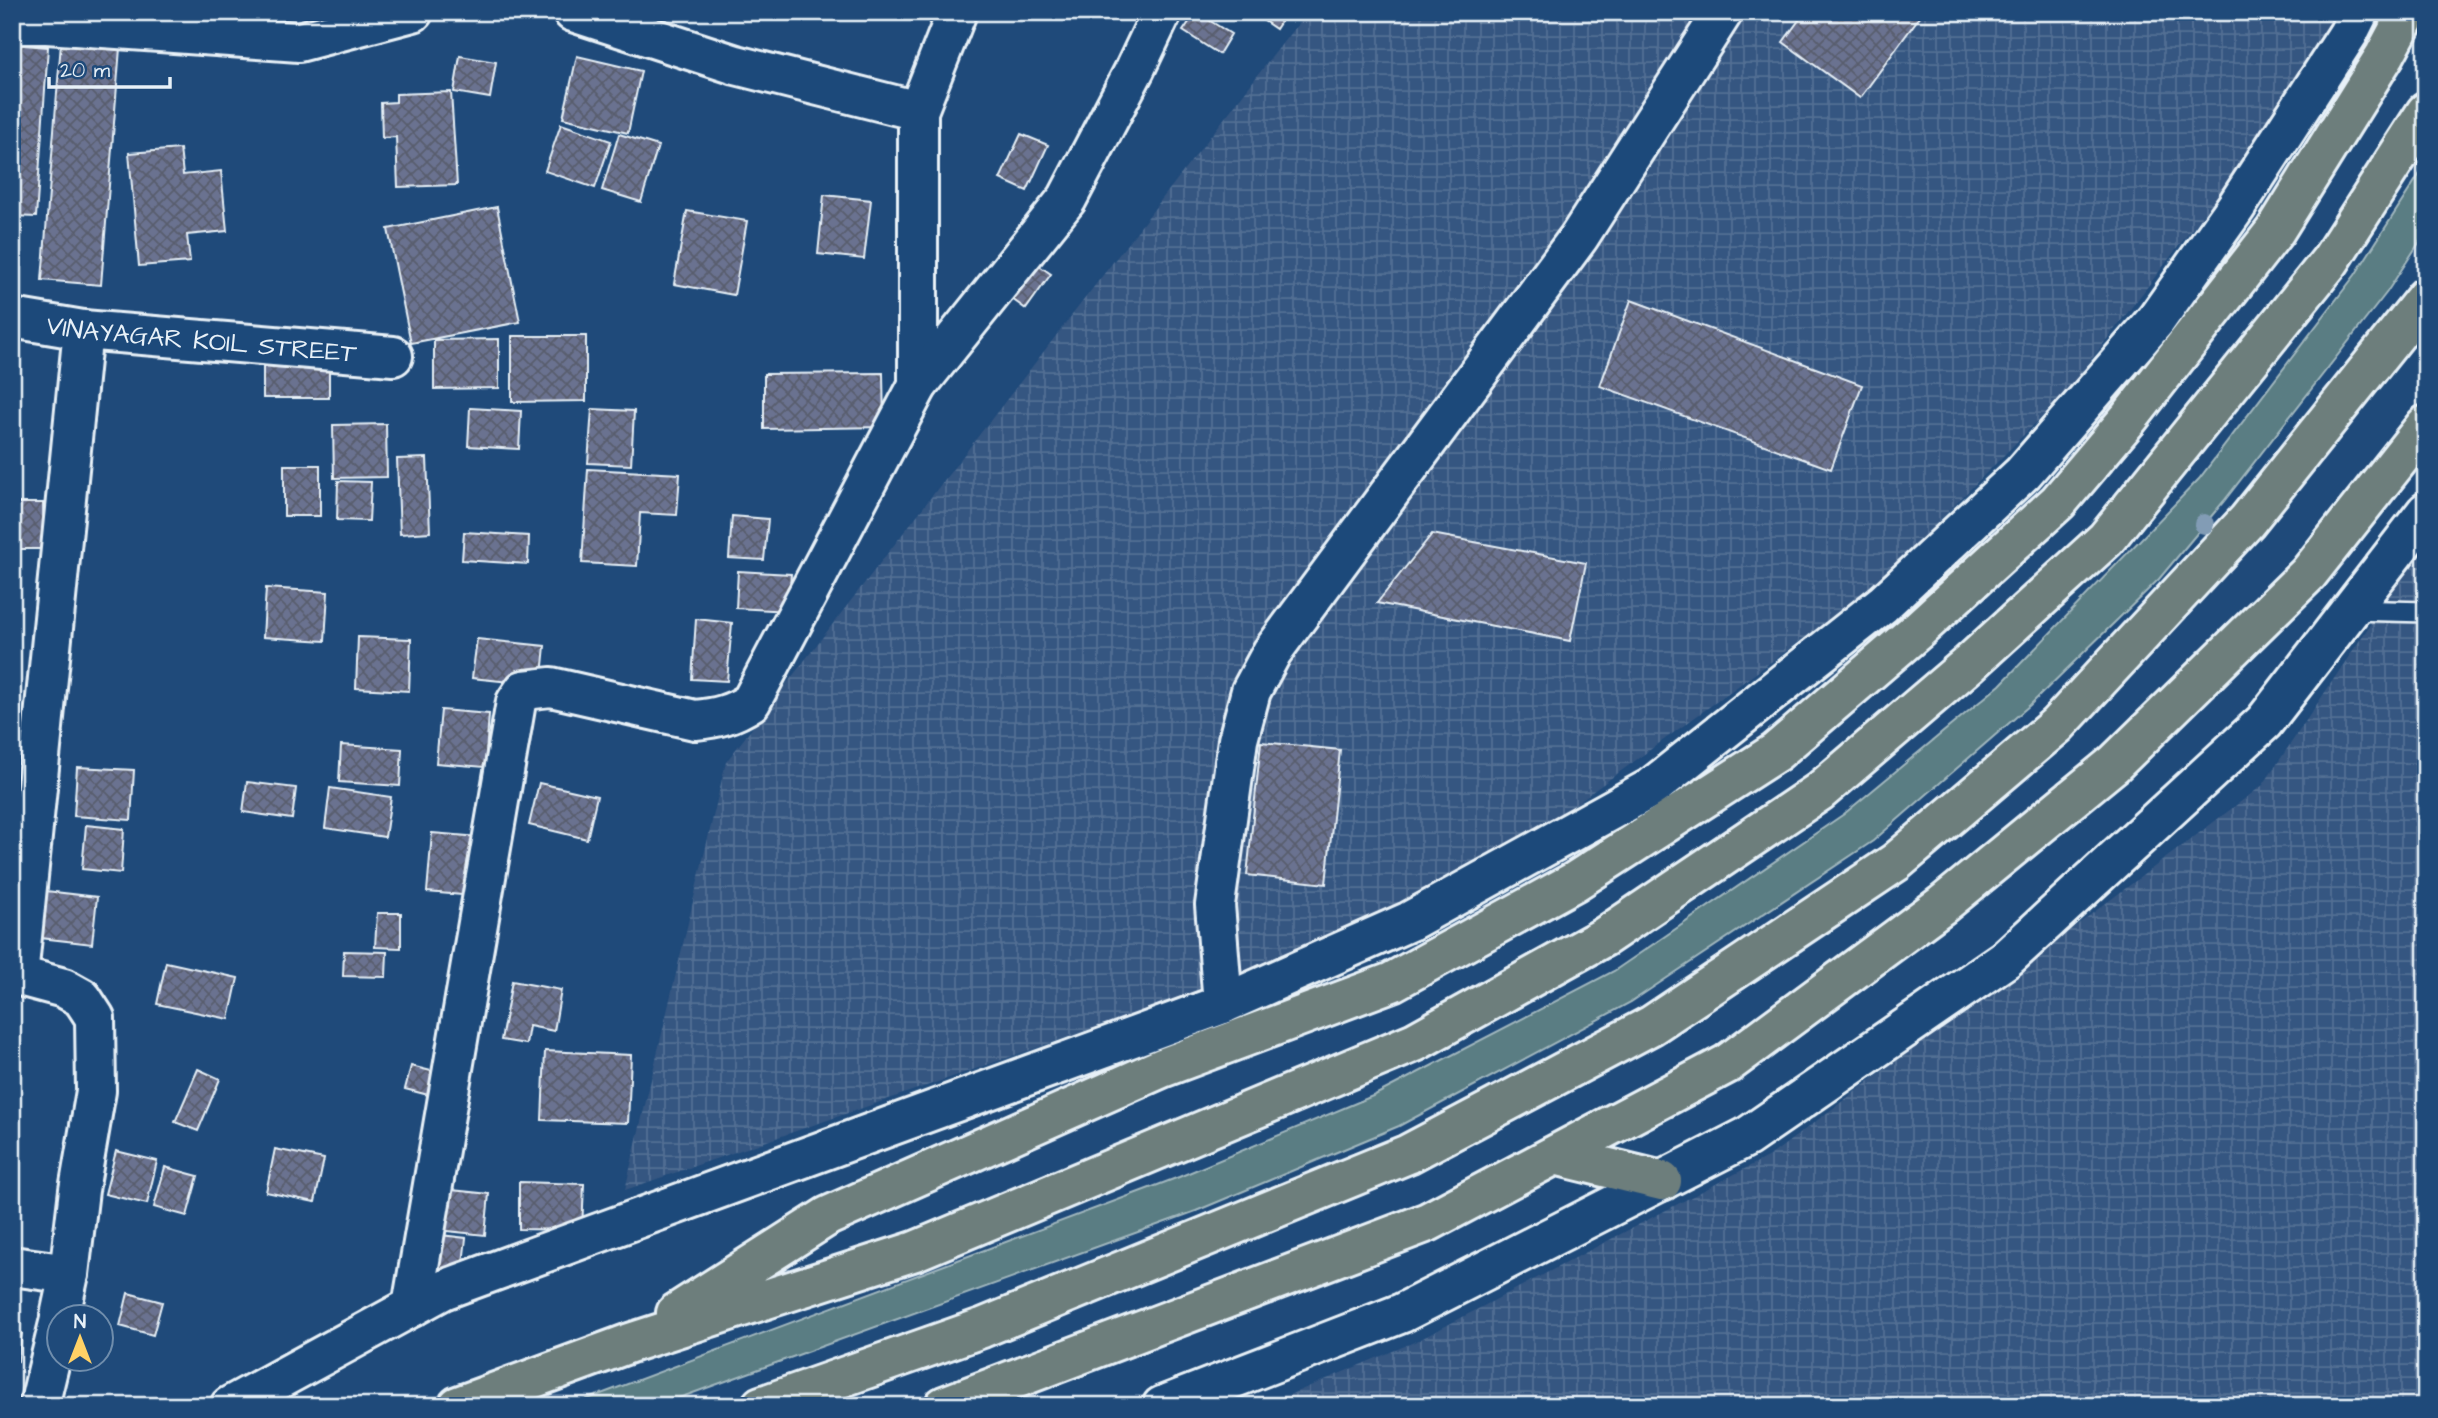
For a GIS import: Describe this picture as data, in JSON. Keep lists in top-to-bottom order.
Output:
{
  "streets": {
    "street": ["VINAYAGAR KOIL STREET"]
  },
  "scale_bar": "20 m",
  "north": "top"
}
